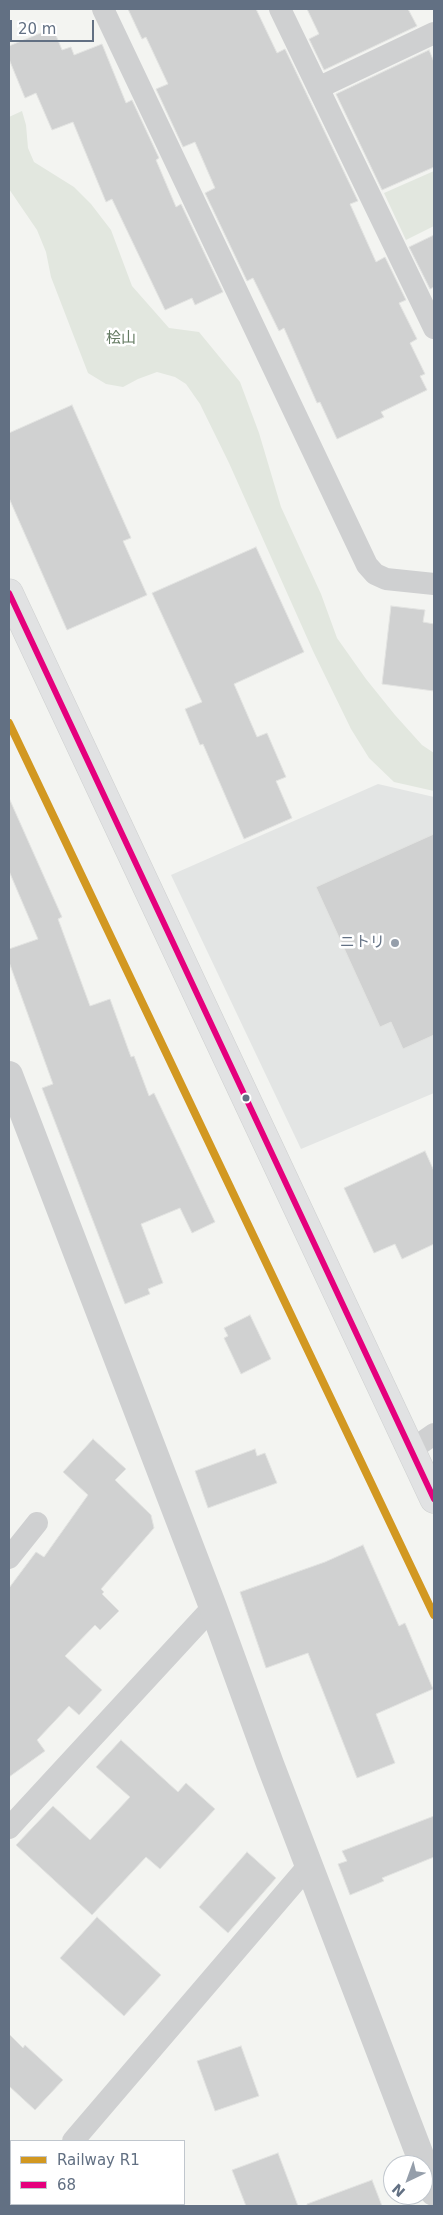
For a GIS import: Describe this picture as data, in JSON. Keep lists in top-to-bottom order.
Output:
{
  "parks": ["桧山"],
  "places": ["ニトリ"],
  "lines": ["transit line 68", "rail line R1"],
  "legend": ["Railway R1", "68"],
  "scale_bar": "20 m",
  "north": "bottom left"
}
